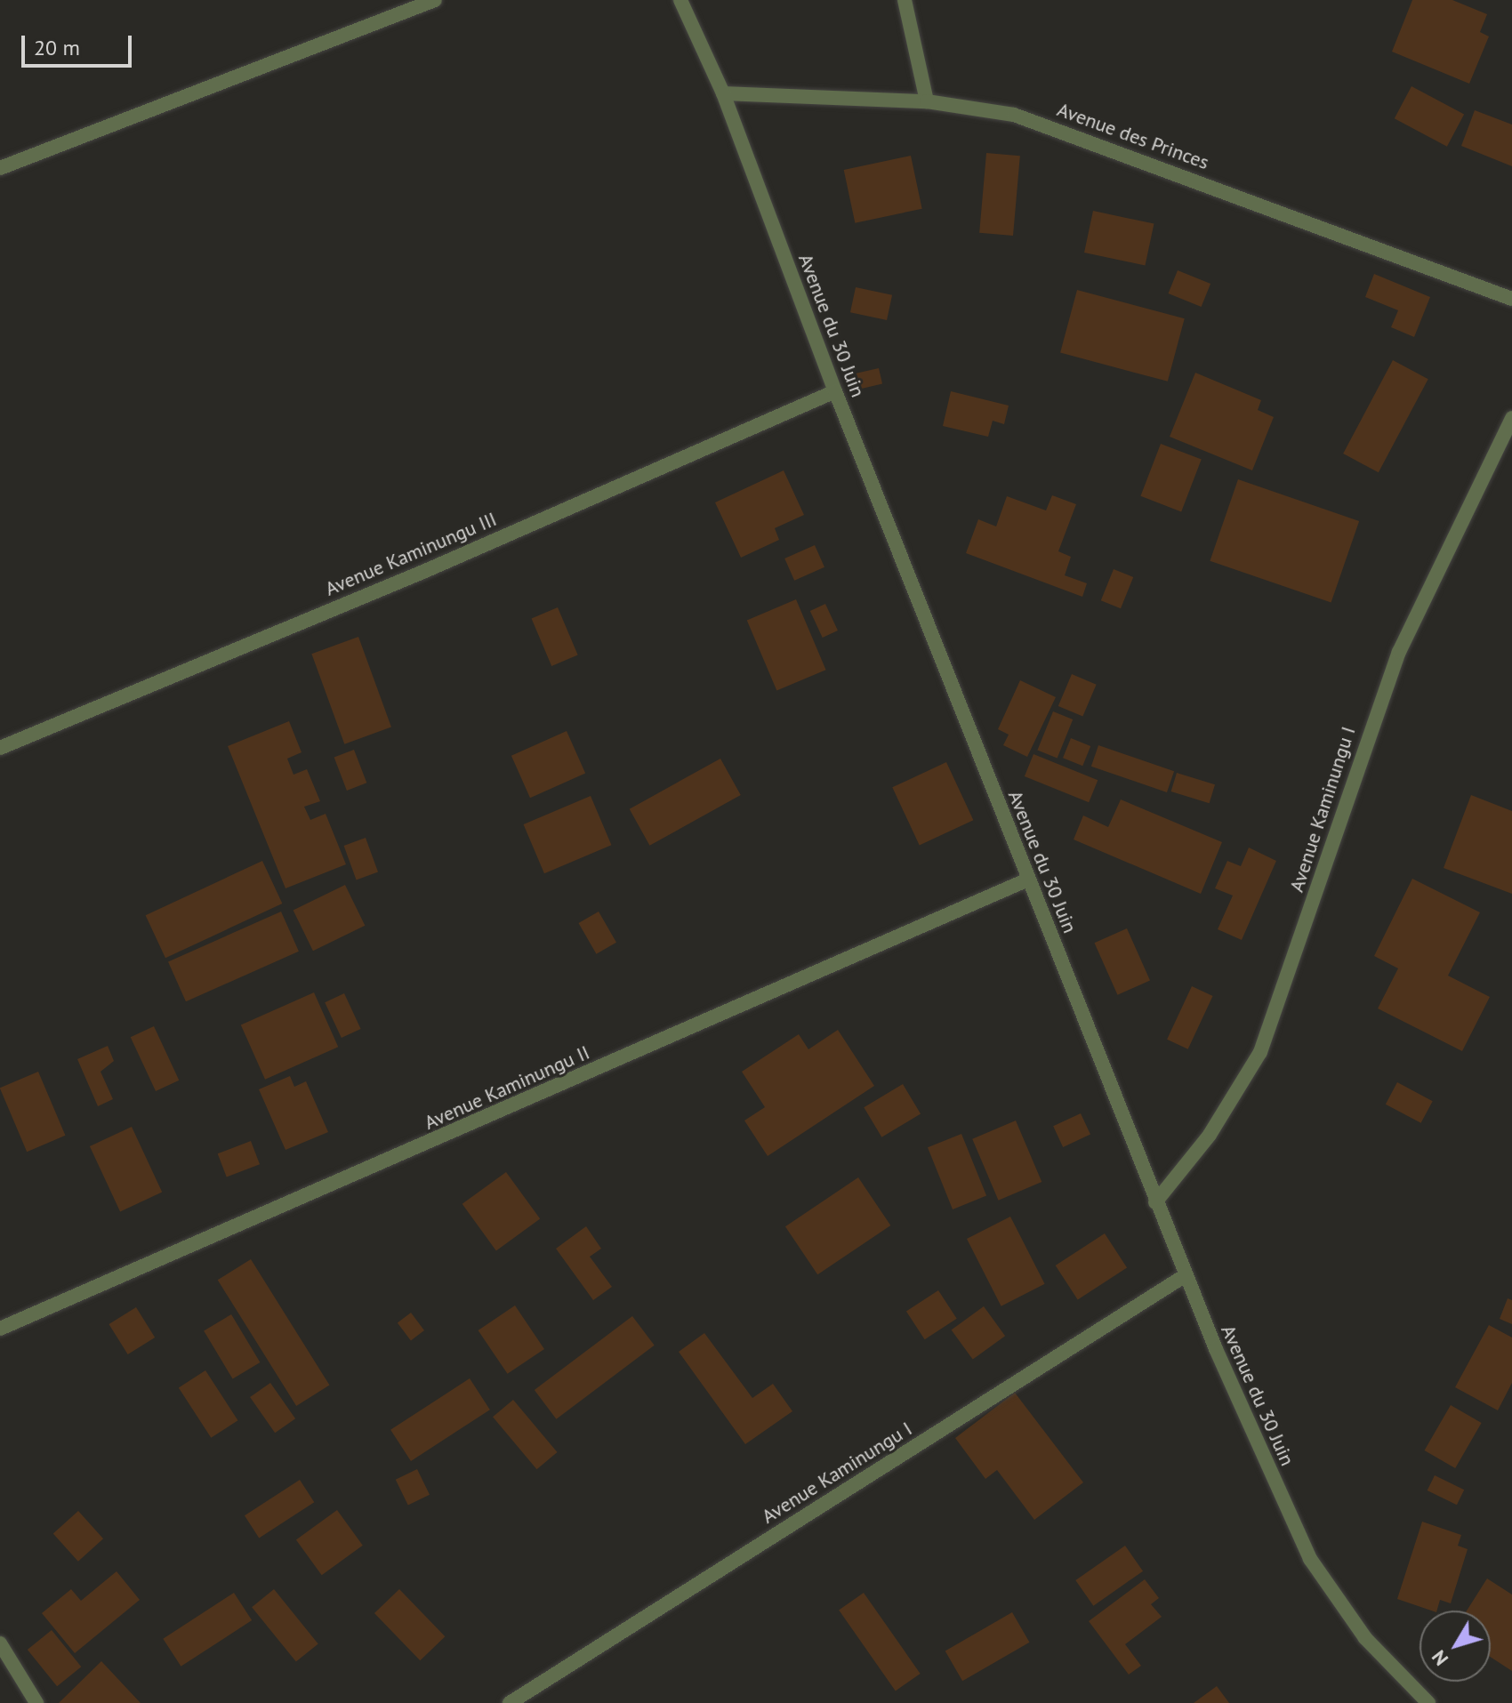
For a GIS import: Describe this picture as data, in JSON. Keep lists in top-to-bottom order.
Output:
{
  "streets": {
    "street": [
      "Avenue des Princes",
      "Avenue du 30 Juin",
      "Avenue Kaminungu III",
      "Avenue Kaminungu I",
      "Avenue Kaminungu II"
    ]
  },
  "crossings": [
    ["Avenue des Princes", "Avenue du 30 Juin"],
    ["Avenue du 30 Juin", "Avenue Kaminungu III"],
    ["Avenue du 30 Juin", "Avenue Kaminungu I"],
    ["Avenue du 30 Juin", "Avenue Kaminungu II"]
  ],
  "scale_bar": "20 m",
  "north": "bottom left"
}
